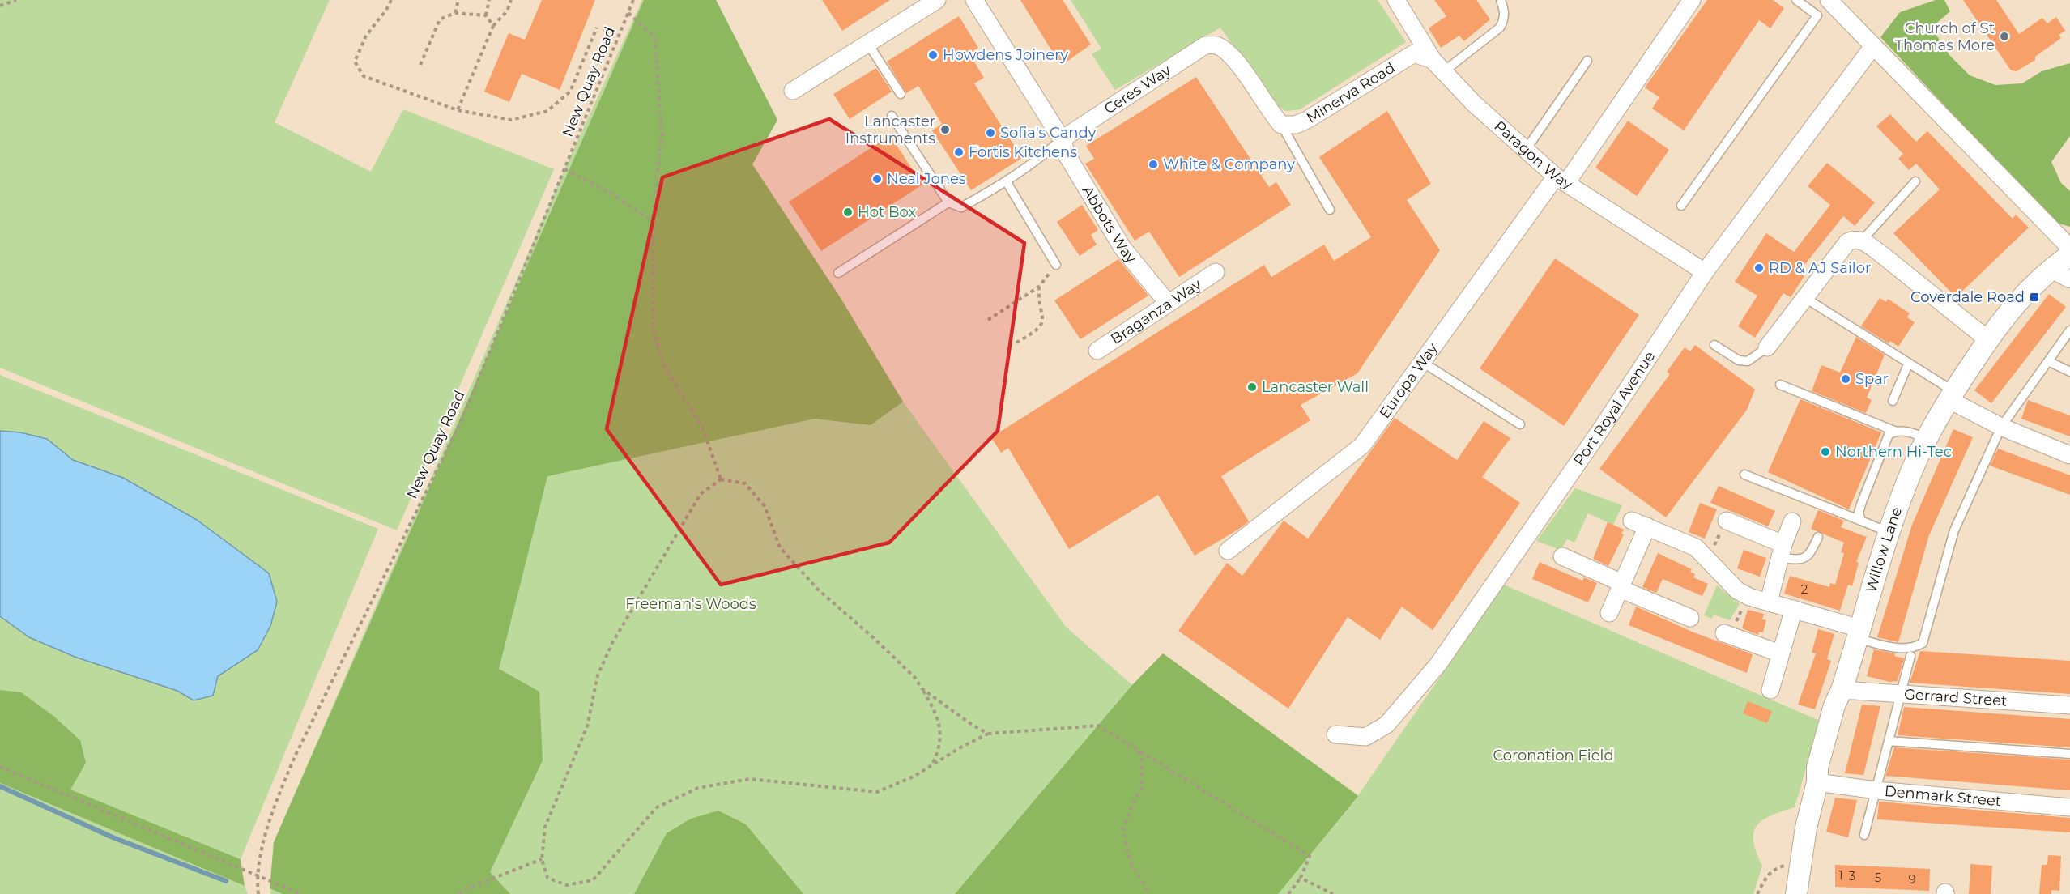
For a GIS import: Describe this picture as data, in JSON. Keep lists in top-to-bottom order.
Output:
{
  "streets": {
    "street": [
      "Ceres Way",
      "Minerva Road",
      "Paragon Way",
      "Abbots Way",
      "Braganza Way",
      "Europa Way",
      "Port Royal Avenue",
      "Willow Lane",
      "Gerrard Street",
      "Denmark Street"
    ],
    "path": ["New Quay Road"]
  },
  "crossings": [
    ["Ceres Way", "Minerva Road"],
    ["Ceres Way", "Abbots Way"],
    ["Minerva Road", "Paragon Way"],
    ["Paragon Way", "Europa Way"],
    ["Paragon Way", "Port Royal Avenue"],
    ["Abbots Way", "Braganza Way"],
    ["Willow Lane", "Gerrard Street"],
    ["Willow Lane", "Denmark Street"]
  ],
  "parks": ["Freeman's Woods", "Coronation Field"],
  "places": {
    "other": [
      "Church of St Thomas More",
      "Howdens Joinery",
      "Lancaster Instruments",
      "Sofia's Candy",
      "Fortis Kitchens",
      "White & Company",
      "Neal Jones",
      "Hot Box",
      "RD & AJ Sailor",
      "Spar",
      "Lancaster Wall",
      "Northern Hi-Tec"
    ],
    "transit": ["Coverdale Road"]
  },
  "house_numbers": [
    "2",
    "1",
    "3",
    "5",
    "9"
  ]
}
